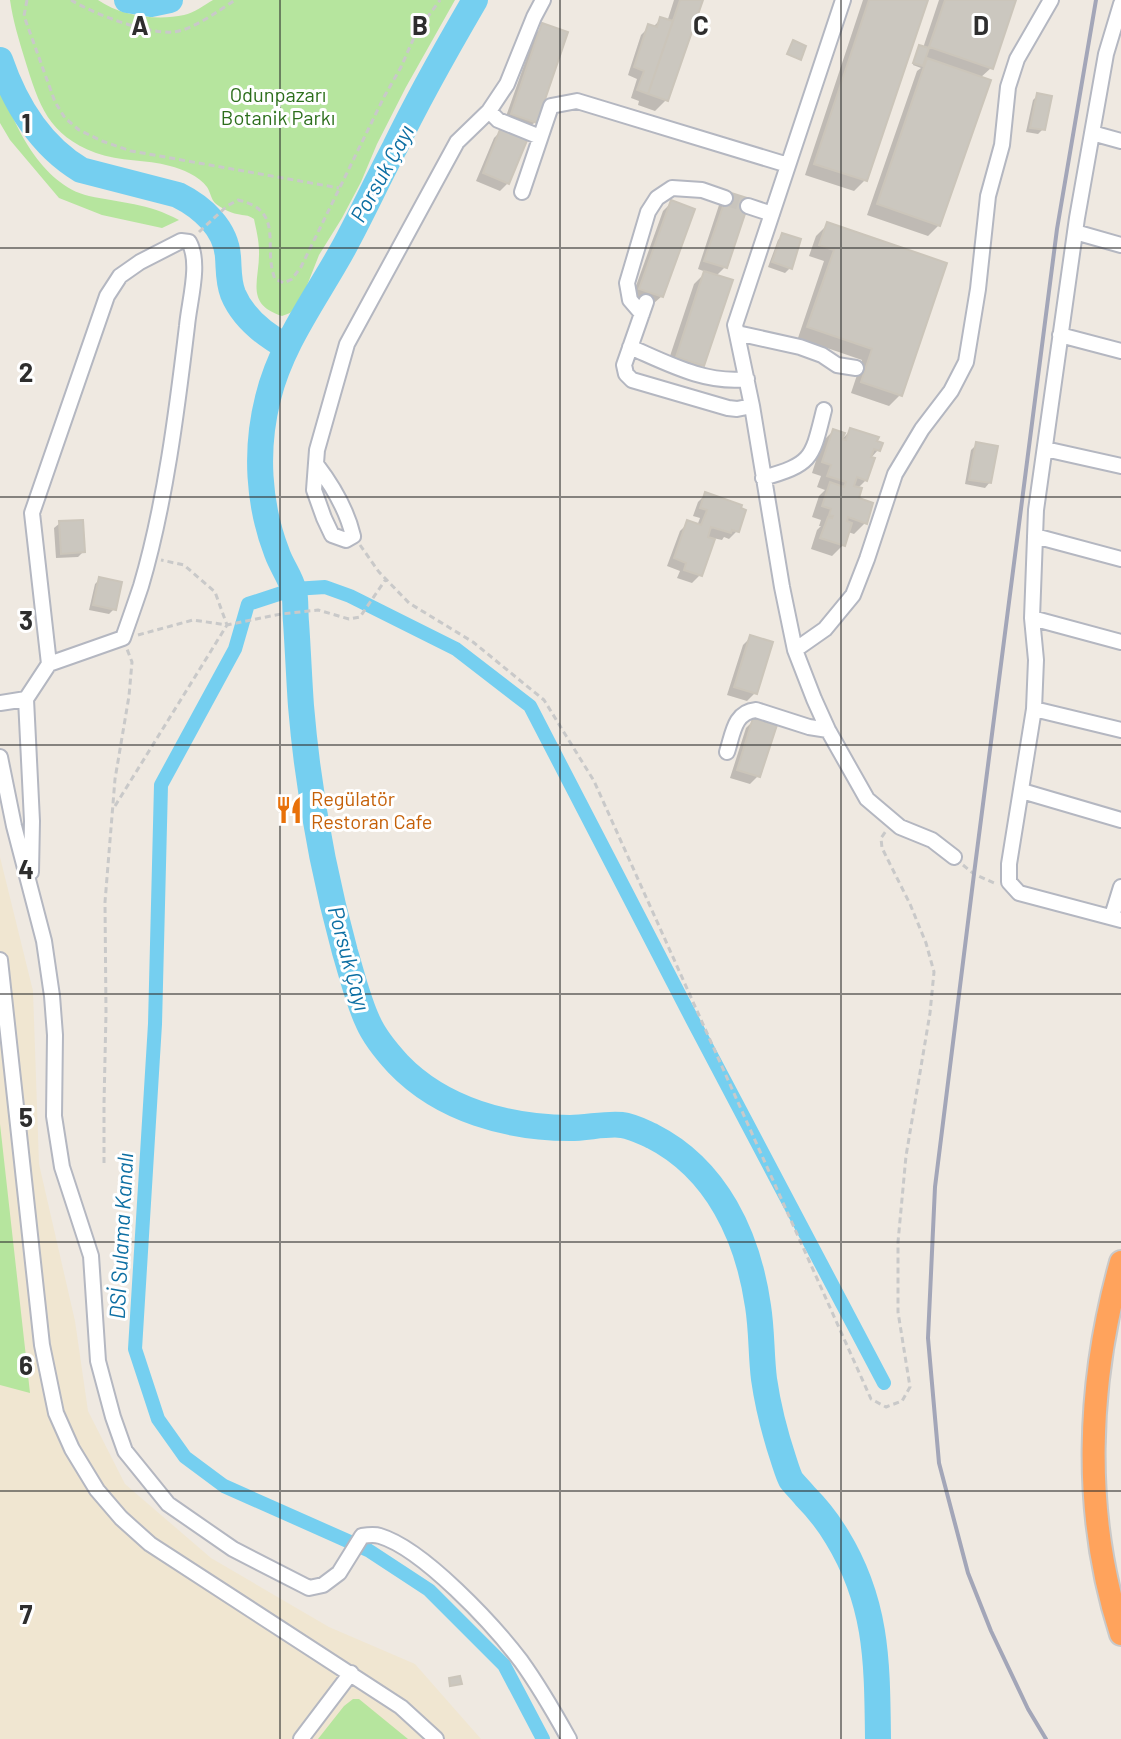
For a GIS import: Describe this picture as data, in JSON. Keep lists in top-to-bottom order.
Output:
{
  "water": ["Porsuk Çayı", "DSİ Sulama Kanalı"],
  "parks": ["Odunpazarı Botanik Parkı"],
  "places": {
    "restaurant": ["Regülatör Restoran Cafe"]
  },
  "grid": {
    "columns": [
      "A",
      "B",
      "C",
      "D"
    ],
    "rows": [
      "1",
      "2",
      "3",
      "4",
      "5",
      "6",
      "7"
    ]
  }
}
